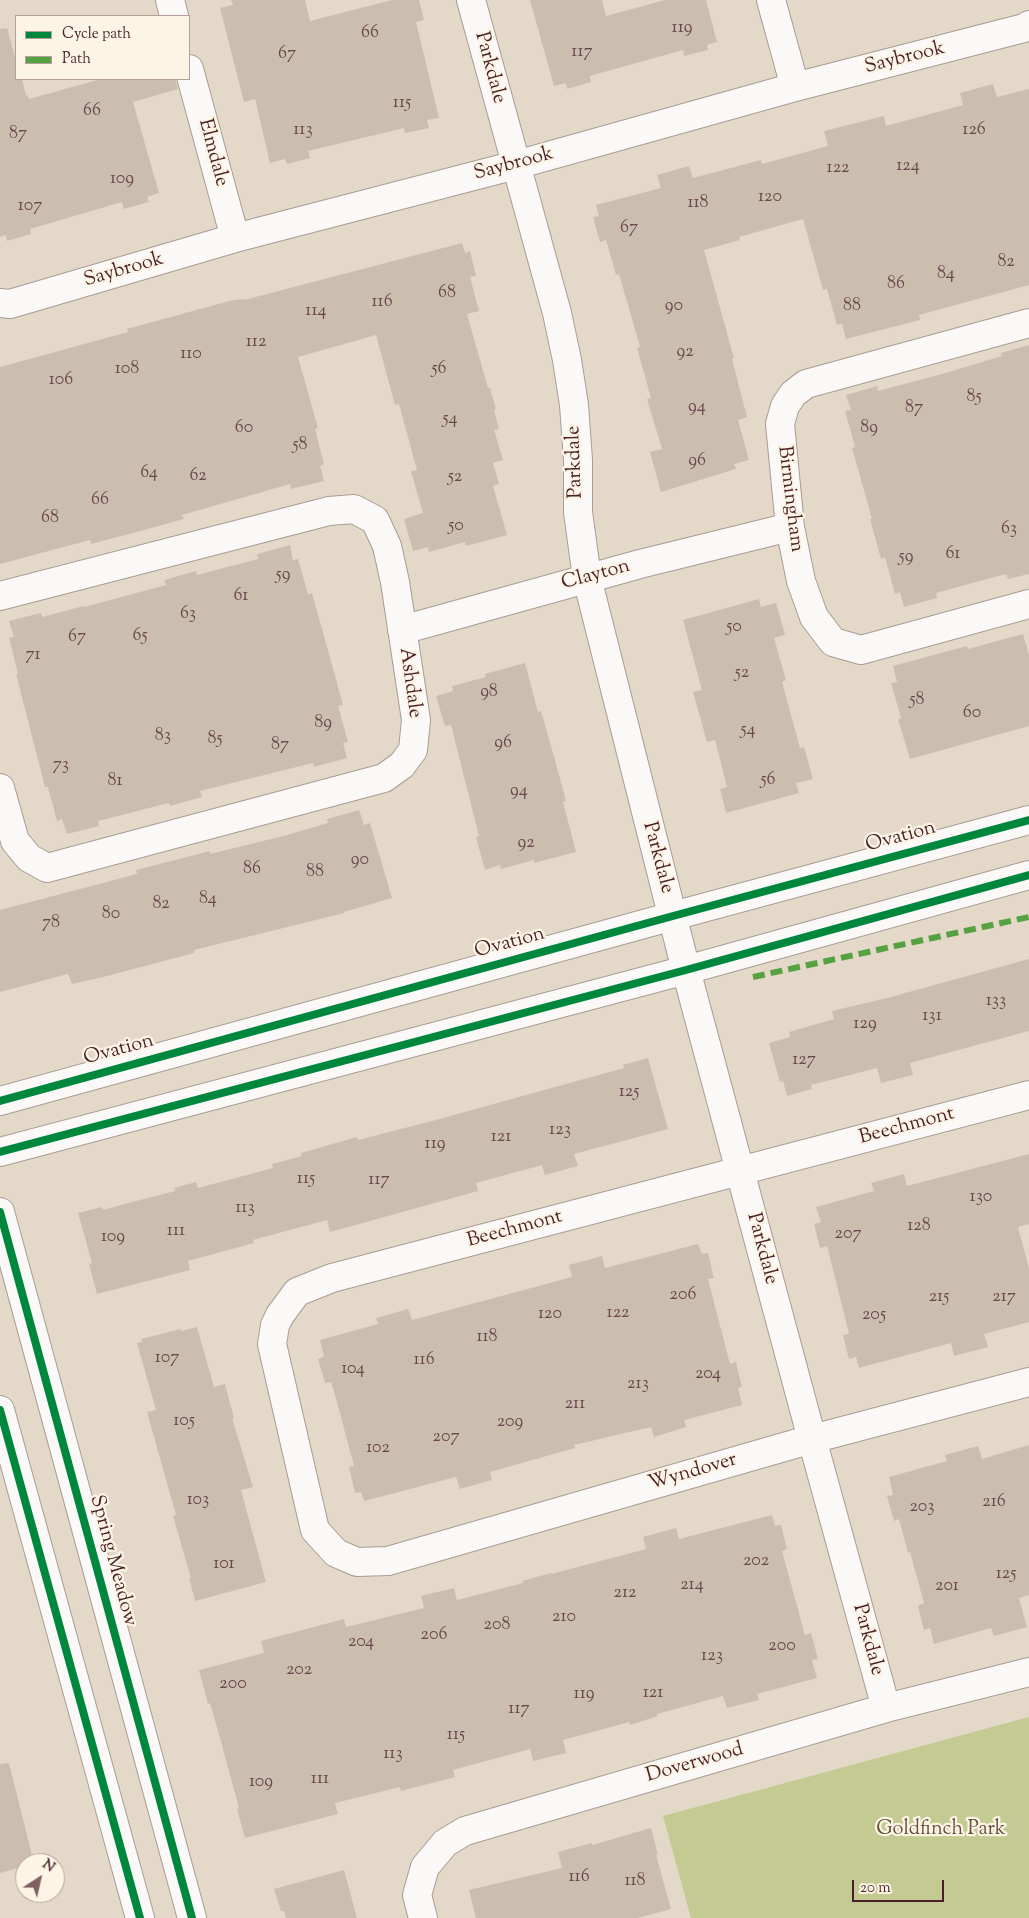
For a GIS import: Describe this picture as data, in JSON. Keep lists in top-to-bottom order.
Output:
{
  "streets": {
    "street": [
      "Saybrook",
      "Parkdale",
      "Elmdale",
      "Birmingham",
      "Clayton",
      "Ashdale",
      "Ovation",
      "Beechmont",
      "Wyndover",
      "Spring Meadow",
      "Doverwood"
    ]
  },
  "crossings": [
    ["Saybrook", "Parkdale"],
    ["Saybrook", "Elmdale"],
    ["Parkdale", "Clayton"],
    ["Parkdale", "Ovation"],
    ["Parkdale", "Beechmont"],
    ["Parkdale", "Wyndover"],
    ["Parkdale", "Doverwood"],
    ["Birmingham", "Clayton"],
    ["Clayton", "Ashdale"],
    ["Beechmont", "Wyndover"]
  ],
  "parks": ["Goldfinch Park"],
  "house_numbers": [
    "119",
    "66",
    "117",
    "67",
    "115",
    "66",
    "113",
    "126",
    "87",
    "124",
    "122",
    "109",
    "120",
    "118",
    "107",
    "67",
    "82",
    "84",
    "86",
    "68",
    "116",
    "90",
    "88",
    "114",
    "112",
    "92",
    "110",
    "108",
    "56",
    "106",
    "85",
    "94",
    "87",
    "54",
    "60",
    "89",
    "58",
    "96",
    "64",
    "62",
    "52",
    "66",
    "68",
    "50",
    "63",
    "61",
    "59",
    "59",
    "61",
    "63",
    "50",
    "65",
    "67",
    "71",
    "52",
    "98",
    "58",
    "60",
    "89",
    "54",
    "83",
    "85",
    "96",
    "87",
    "73",
    "56",
    "81",
    "94",
    "92",
    "90",
    "86",
    "88",
    "84",
    "82",
    "80",
    "78",
    "133",
    "131",
    "129",
    "127",
    "125",
    "123",
    "121",
    "119",
    "115",
    "117",
    "130",
    "113",
    "128",
    "111",
    "207",
    "109",
    "206",
    "215",
    "217",
    "122",
    "120",
    "205",
    "118",
    "107",
    "116",
    "104",
    "204",
    "213",
    "211",
    "105",
    "209",
    "207",
    "102",
    "103",
    "216",
    "203",
    "202",
    "101",
    "125",
    "214",
    "201",
    "212",
    "210",
    "208",
    "206",
    "204",
    "200",
    "123",
    "202",
    "200",
    "121",
    "119",
    "117",
    "115",
    "113",
    "111",
    "109",
    "116",
    "118"
  ],
  "legend": ["Cycle path", "Path"],
  "scale_bar": "20 m",
  "north": "top right"
}
